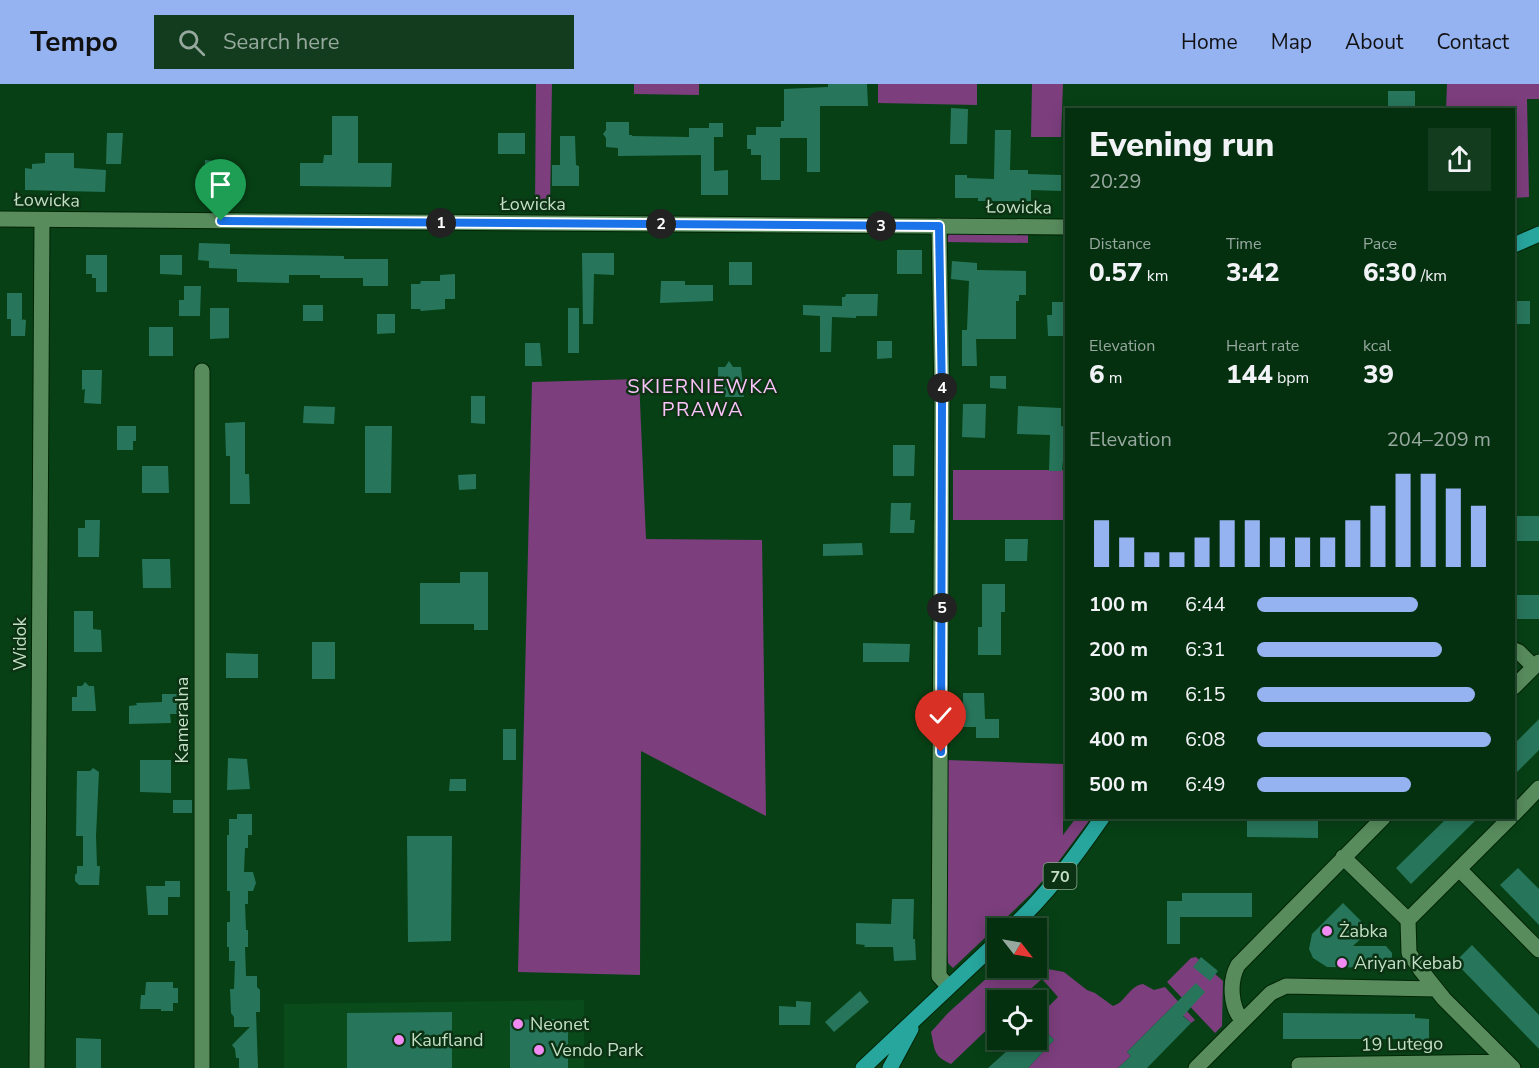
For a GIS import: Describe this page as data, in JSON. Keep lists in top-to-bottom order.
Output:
{
  "streets": {
    "main road": ["70"],
    "street": [
      "Łowicka",
      "Widok",
      "Kameralna",
      "19 Lutego"
    ]
  },
  "crossings": [
    ["Łowicka", "Widok"]
  ],
  "districts": ["SKIERNIEWKA PRAWA"],
  "places": [
    "Żabka",
    "Ariyan Kebab",
    "Neonet",
    "Kaufland",
    "Vendo Park"
  ],
  "north": "bottom right",
  "page": {
    "header": "Tempo",
    "search": "Search here",
    "nav": [
      "Home",
      "Map",
      "About",
      "Contact"
    ],
    "heading": ["Evening run", "20:29"],
    "pins": [
      "1",
      "2",
      "3",
      "4",
      "5"
    ],
    "stats": [
      ["Distance", "0.57 km"],
      ["Time", "3:42"],
      ["Pace", "6:30 /km"],
      ["Elevation", "6 m"],
      ["Heart rate", "144 bpm"],
      ["kcal", "39"]
    ],
    "chart": ["Elevation", "204–209 m"],
    "list": [
      {
        "name": "100 m",
        "note": "6:44"
      },
      {
        "name": "200 m",
        "note": "6:31"
      },
      {
        "name": "300 m",
        "note": "6:15"
      },
      {
        "name": "400 m",
        "note": "6:08"
      },
      {
        "name": "500 m",
        "note": "6:49"
      }
    ]
  }
}
